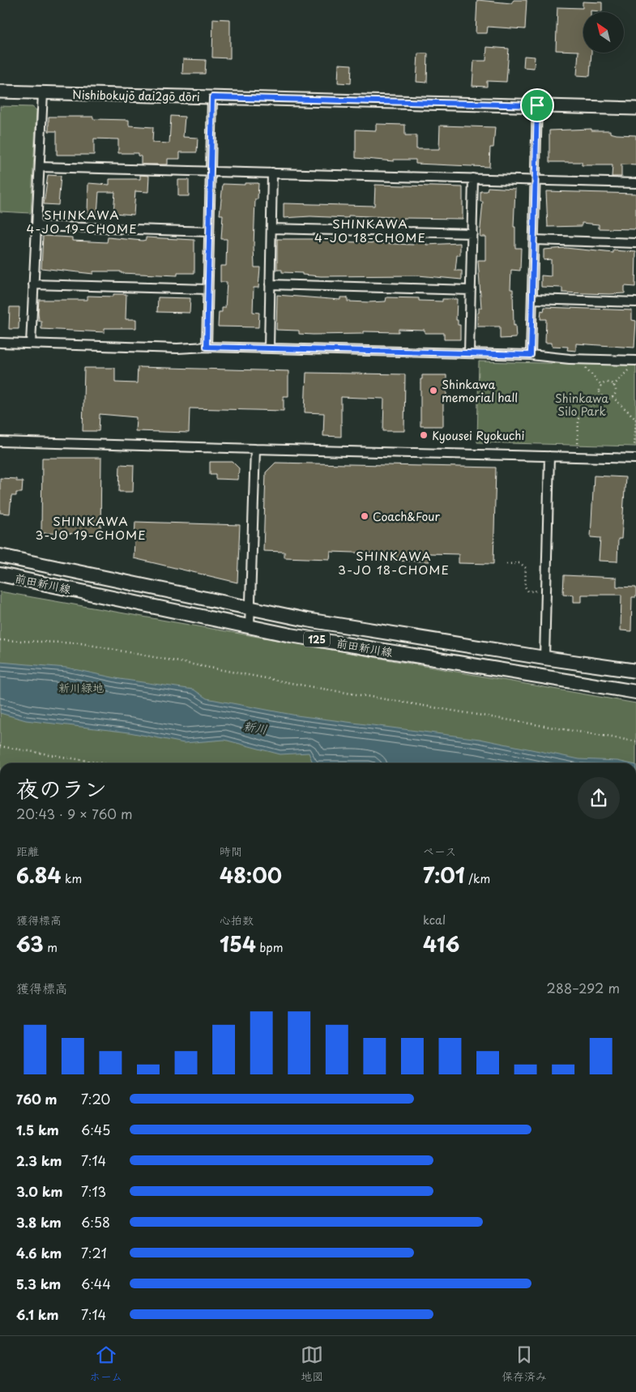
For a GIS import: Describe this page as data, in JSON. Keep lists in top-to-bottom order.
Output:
{
  "streets": {
    "main road": ["前田新川線", "125"],
    "street": ["Nishibokujō dai2gō dōri"]
  },
  "districts": [
    "SHINKAWA 4-JO 19-CHOME",
    "SHINKAWA 4-JO 18-CHOME",
    "SHINKAWA 3-JO 19-CHOME",
    "SHINKAWA 3-JO 18-CHOME"
  ],
  "water": ["新川"],
  "parks": ["Shinkawa Silo Park", "新川緑地"],
  "places": ["Shinkawa memorial hall", "Kyousei Ryokuchi", "Coach&Four"],
  "north": "top left",
  "page": {
    "heading": ["夜のラン", "20:43 · 9 × 760 m"],
    "stats": [
      ["距離", "6.84 km"],
      ["時間", "48:00"],
      ["ペース", "7:01 /km"],
      ["獲得標高", "63 m"],
      ["心拍数", "154 bpm"],
      ["kcal", "416"]
    ],
    "chart": ["獲得標高", "288–292 m"],
    "list": [
      {
        "name": "760 m",
        "note": "7:20"
      },
      {
        "name": "1.5 km",
        "note": "6:45"
      },
      {
        "name": "2.3 km",
        "note": "7:14"
      },
      {
        "name": "3.0 km",
        "note": "7:13"
      },
      {
        "name": "3.8 km",
        "note": "6:58"
      },
      {
        "name": "4.6 km",
        "note": "7:21"
      },
      {
        "name": "5.3 km",
        "note": "6:44"
      },
      {
        "name": "6.1 km",
        "note": "7:14"
      }
    ],
    "tabs": ["ホーム", "地図", "保存済み"]
  }
}
